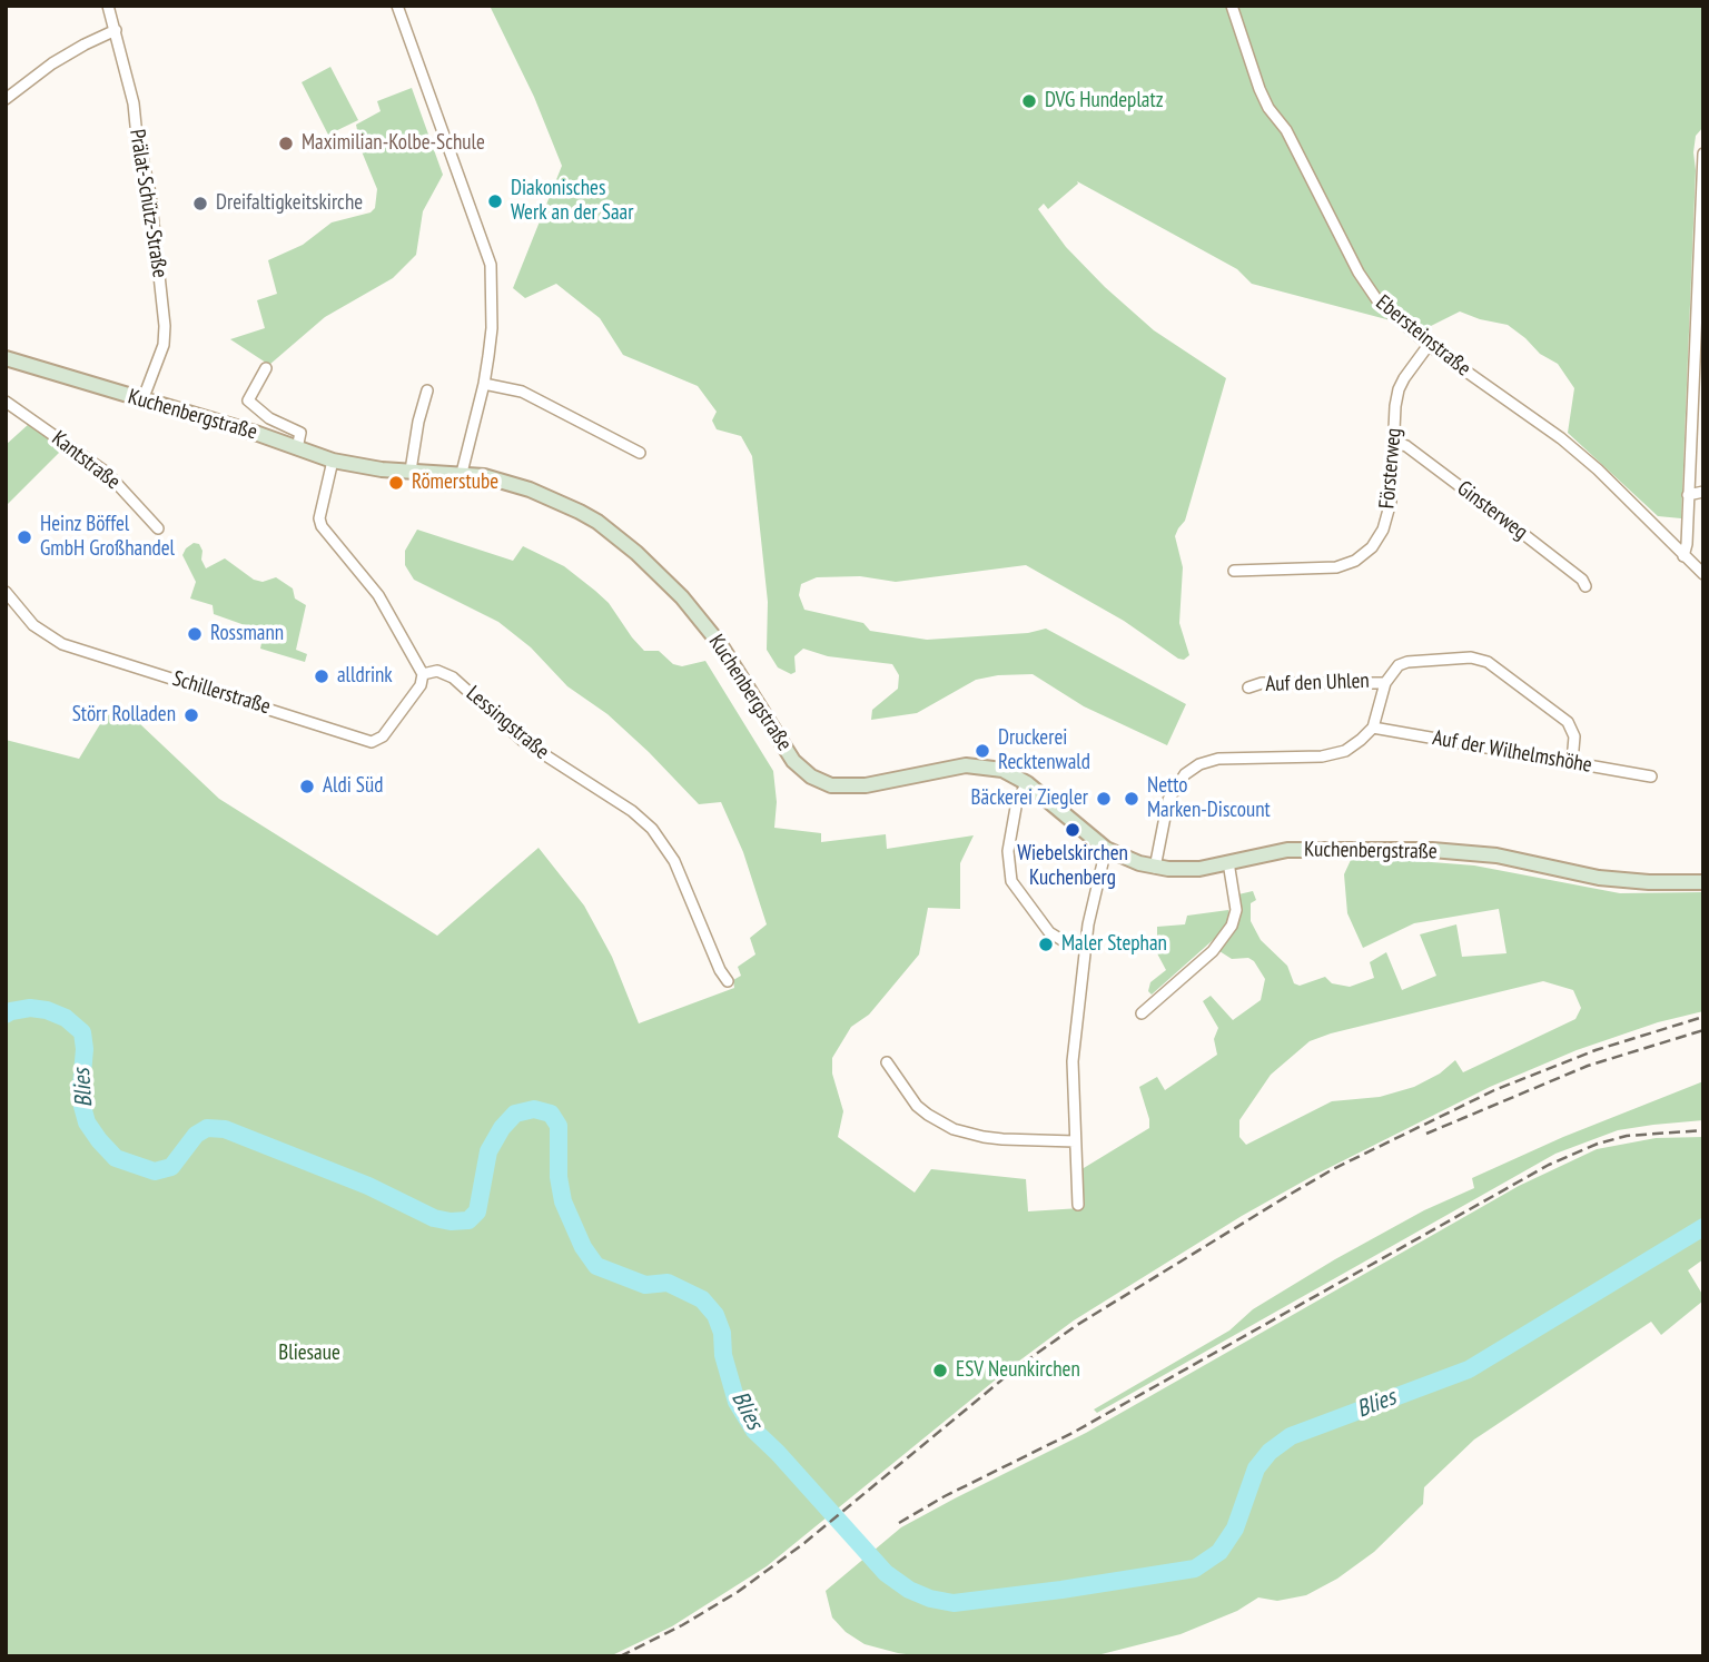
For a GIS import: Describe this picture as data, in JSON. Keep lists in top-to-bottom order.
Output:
{
  "streets": {
    "main road": ["Kuchenbergstraße"],
    "street": [
      "Prälat-Schütz-Straße",
      "Ebersteinstraße",
      "Kantstraße",
      "Försterweg",
      "Ginsterweg",
      "Auf den Uhlen",
      "Schillerstraße",
      "Lessingstraße",
      "Auf der Wilhelmshöhe"
    ]
  },
  "crossings": [
    ["Prälat-Schütz-Straße", "Kuchenbergstraße"],
    ["Ebersteinstraße", "Försterweg"],
    ["Försterweg", "Ginsterweg"],
    ["Auf den Uhlen", "Auf der Wilhelmshöhe"],
    ["Schillerstraße", "Lessingstraße"]
  ],
  "water": ["Blies"],
  "parks": ["Bliesaue"],
  "places": [
    "DVG Hundeplatz",
    "Maximilian-Kolbe-Schule",
    "Diakonisches Werk an der Saar",
    "Dreifaltigkeitskirche",
    "Römerstube",
    "Heinz Böffel GmbH Großhandel",
    "Rossmann",
    "alldrink",
    "Störr Rolladen",
    "Druckerei Recktenwald",
    "Aldi Süd",
    "Bäckerei Ziegler",
    "Netto Marken-Discount",
    "Wiebelskirchen Kuchenberg",
    "Maler Stephan",
    "ESV Neunkirchen"
  ]
}
